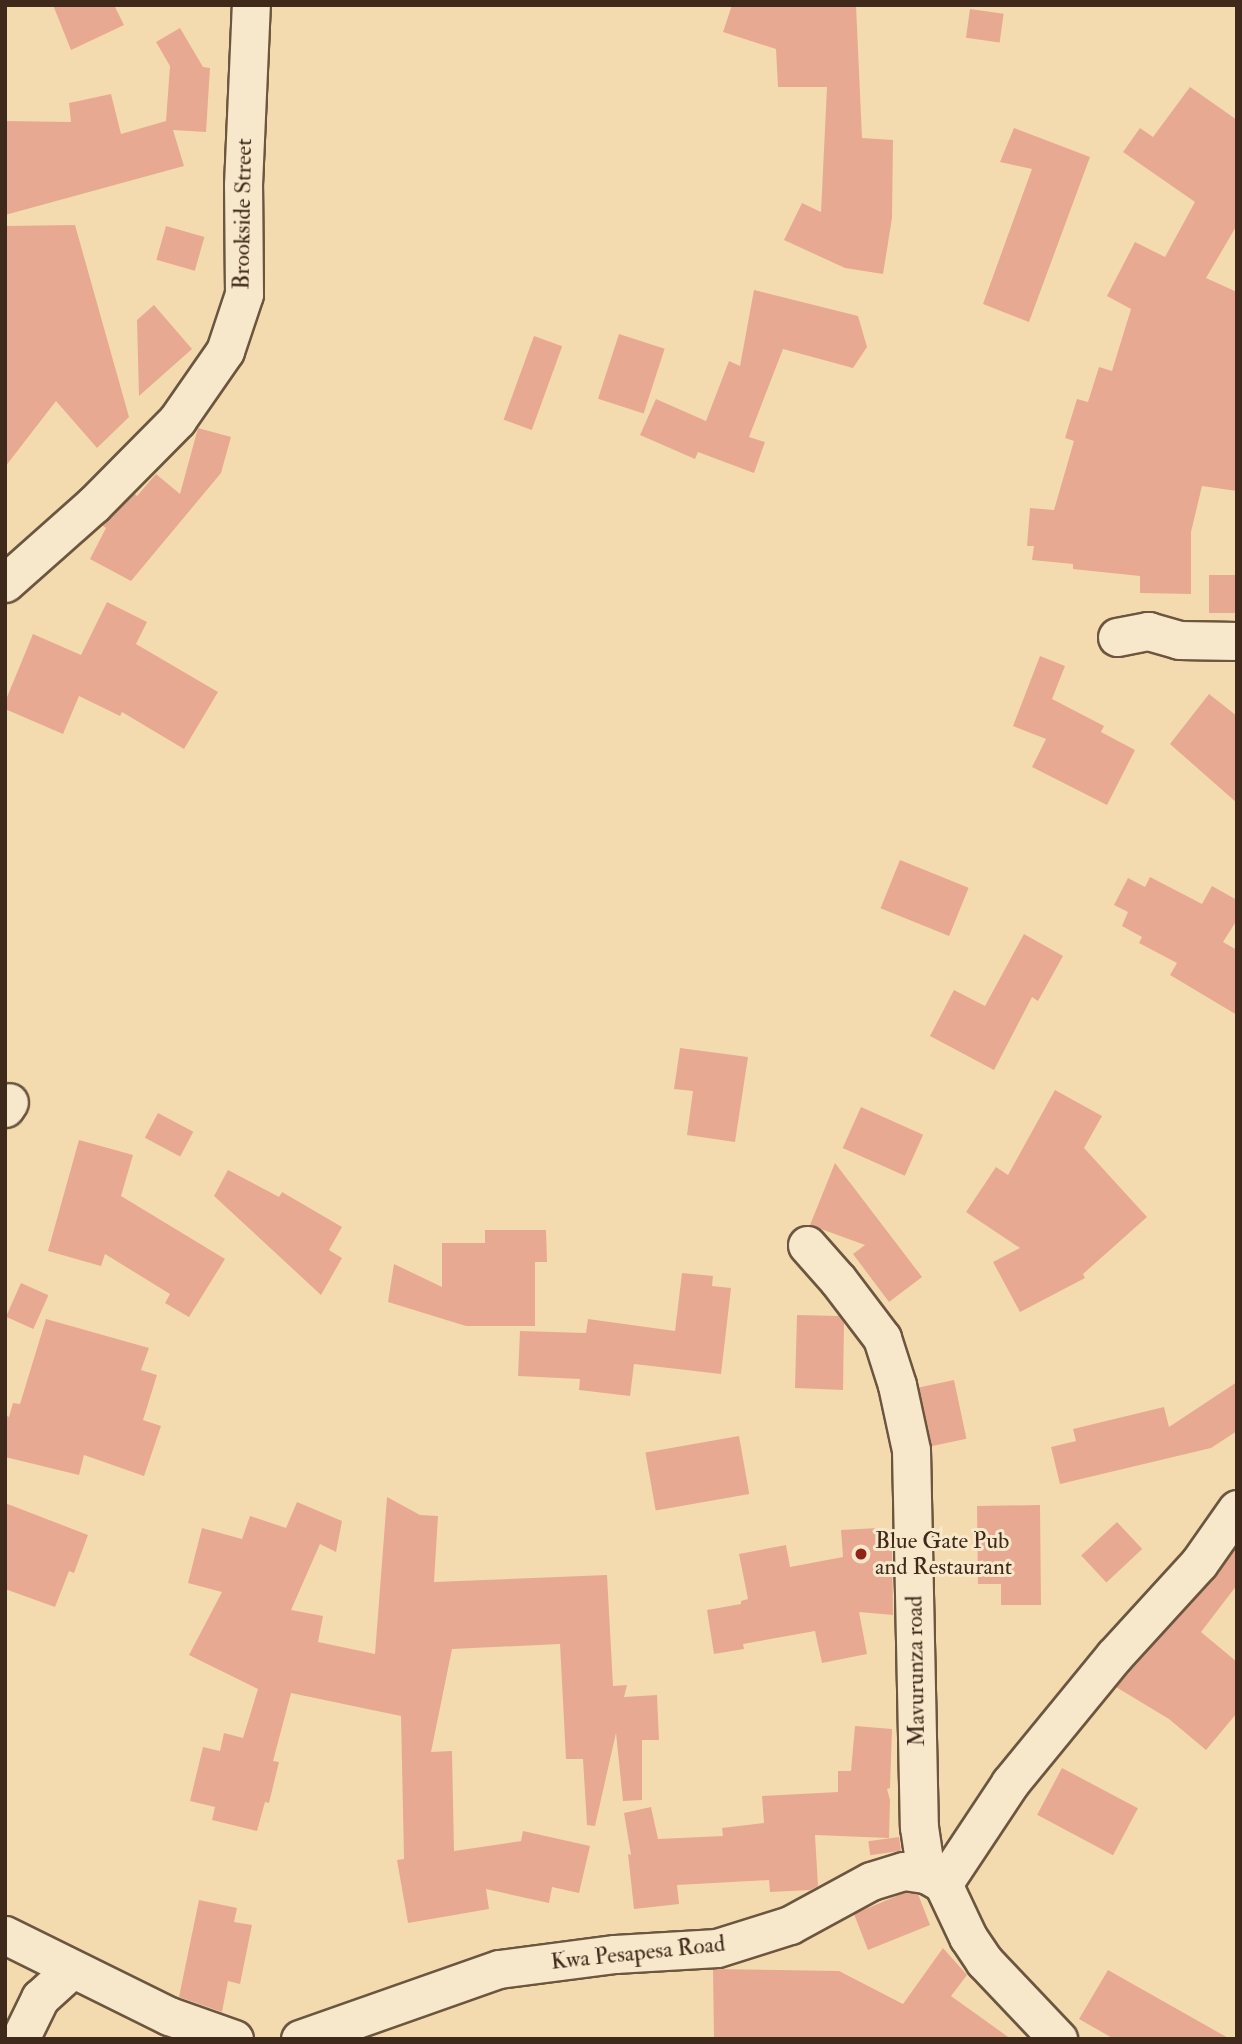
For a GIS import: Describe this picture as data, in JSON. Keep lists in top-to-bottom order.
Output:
{
  "streets": {
    "street": ["Brookside Street", "Mavurunza road", "Kwa Pesapesa Road"]
  },
  "crossings": [
    ["Mavurunza road", "Kwa Pesapesa Road"]
  ],
  "places": ["Blue Gate Pub and Restaurant"]
}
